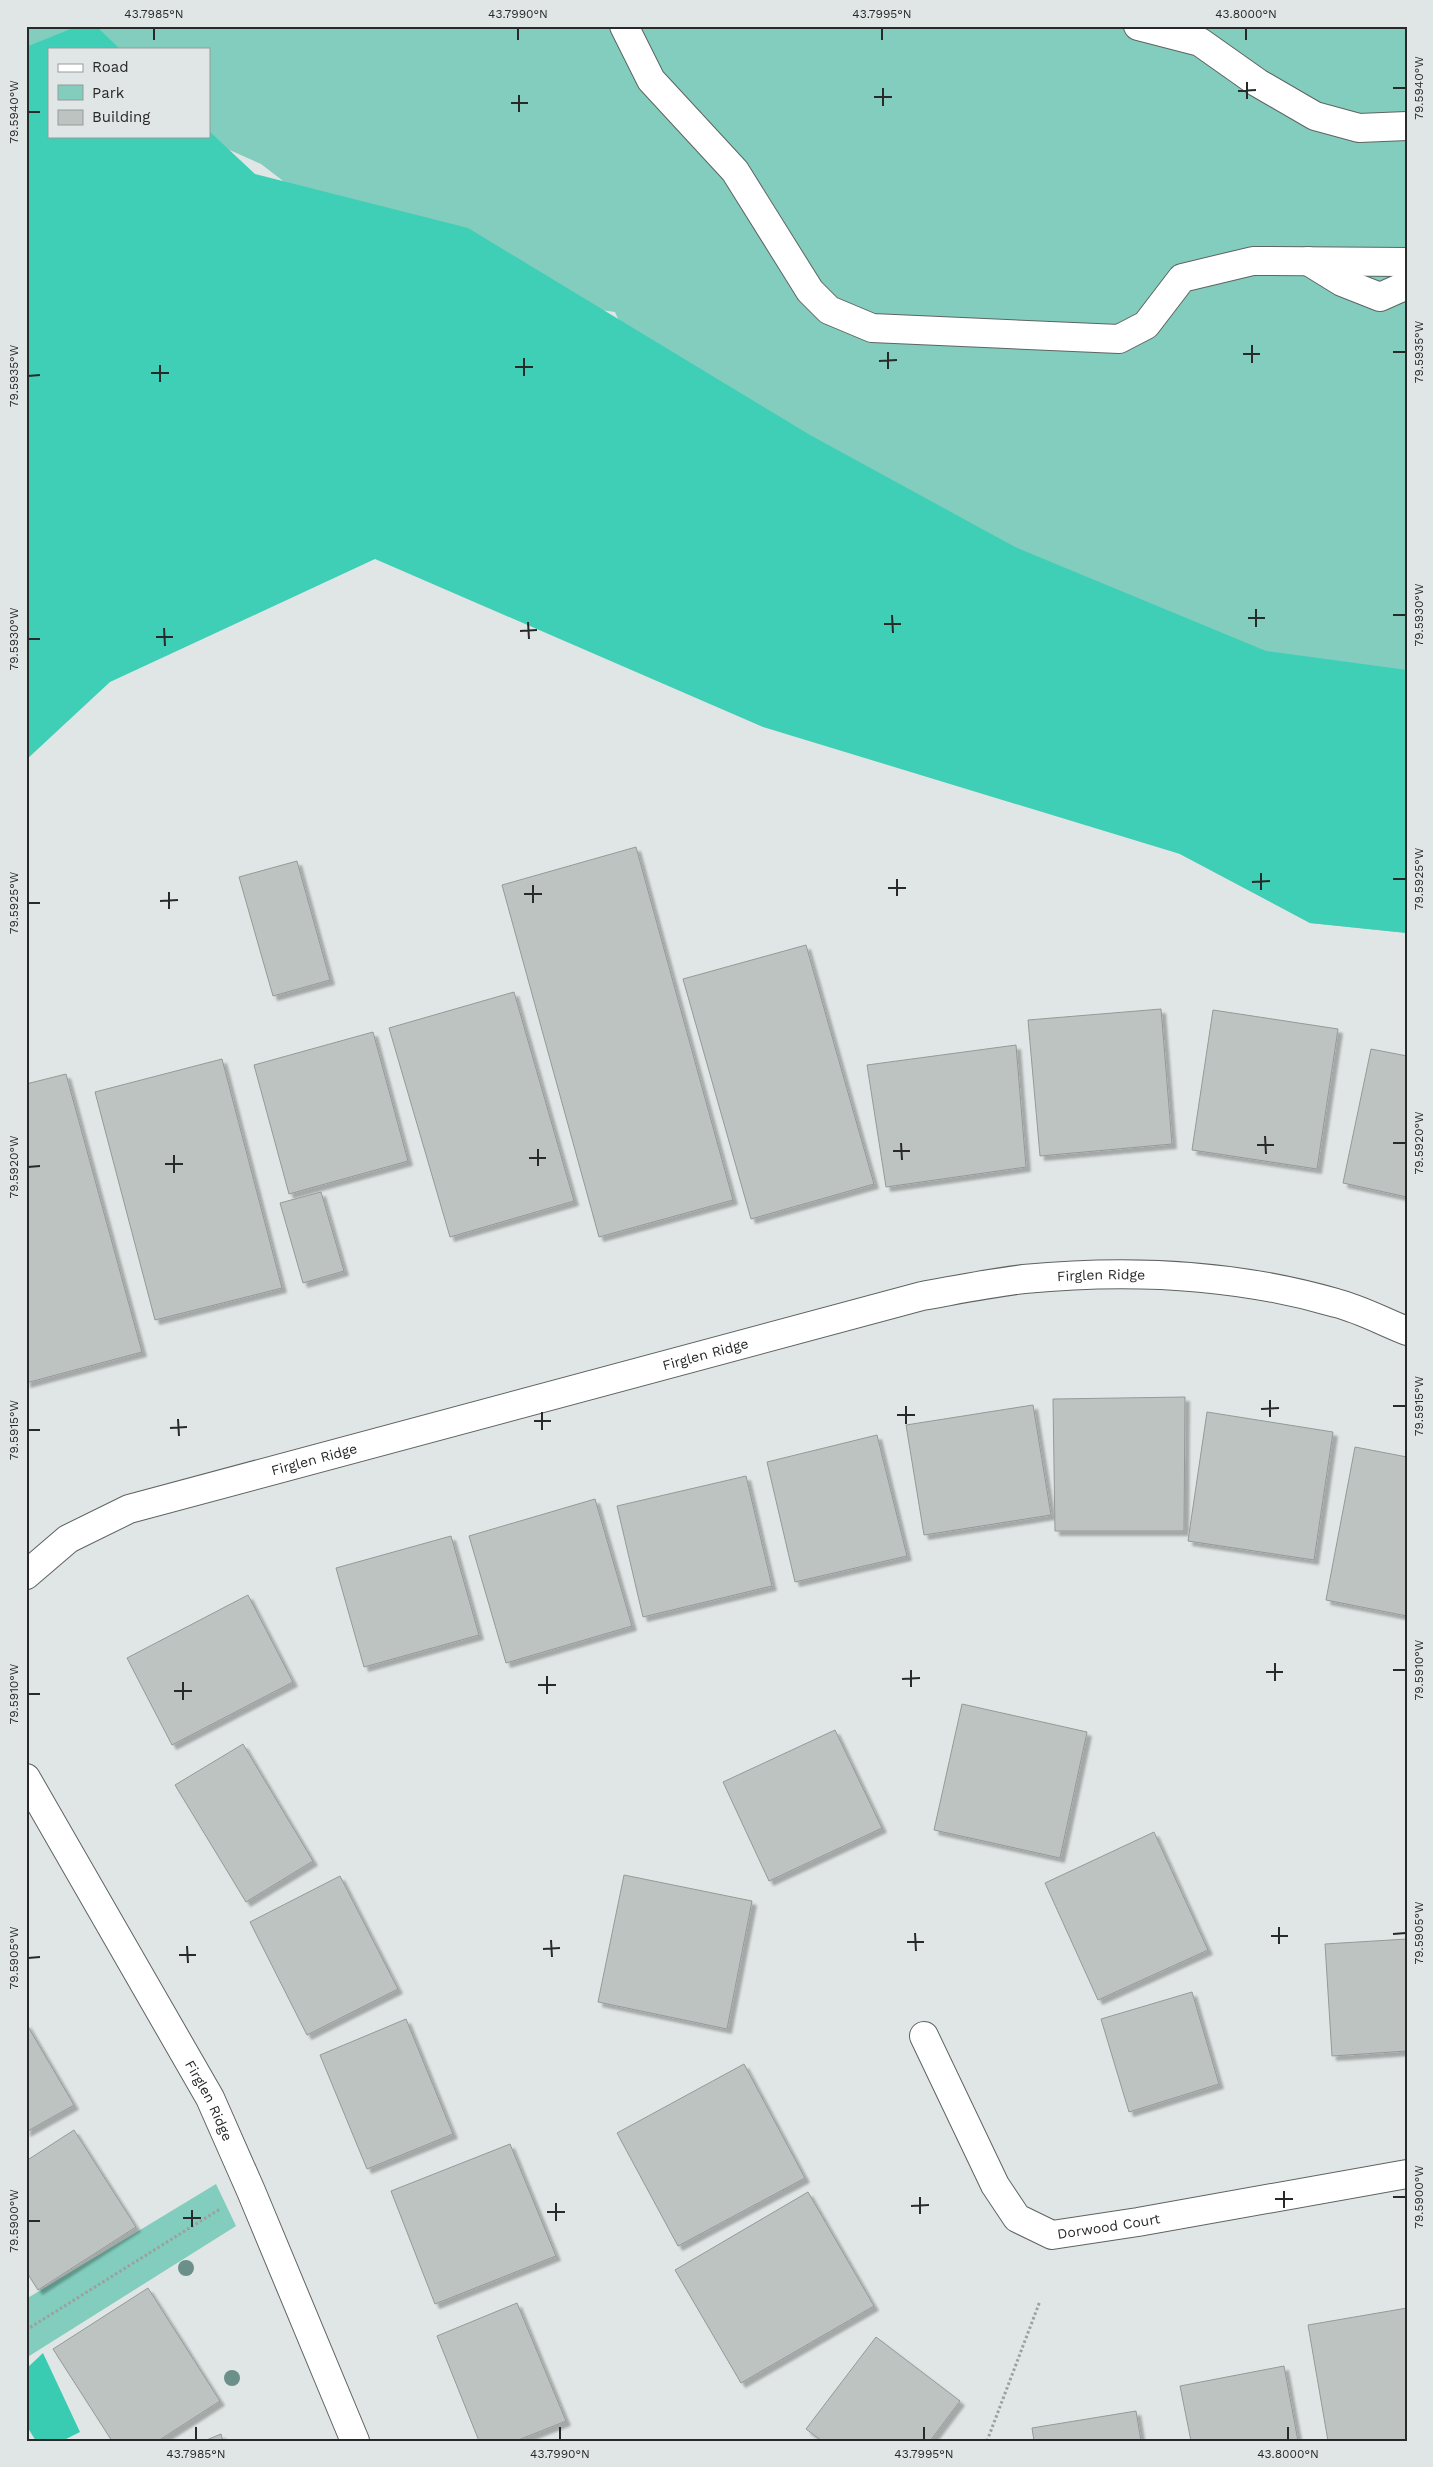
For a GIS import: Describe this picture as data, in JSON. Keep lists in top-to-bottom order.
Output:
{
  "streets": {
    "street": ["Firglen Ridge", "Dorwood Court"]
  },
  "legend": ["Road", "Park", "Building"],
  "coordinates": [
    "43.7985°N",
    "43.7990°N",
    "43.7995°N",
    "43.8000°N",
    "79.5940°W",
    "79.5935°W",
    "79.5930°W",
    "79.5925°W",
    "79.5920°W",
    "79.5915°W",
    "79.5910°W",
    "79.5905°W",
    "79.5900°W"
  ]
}
